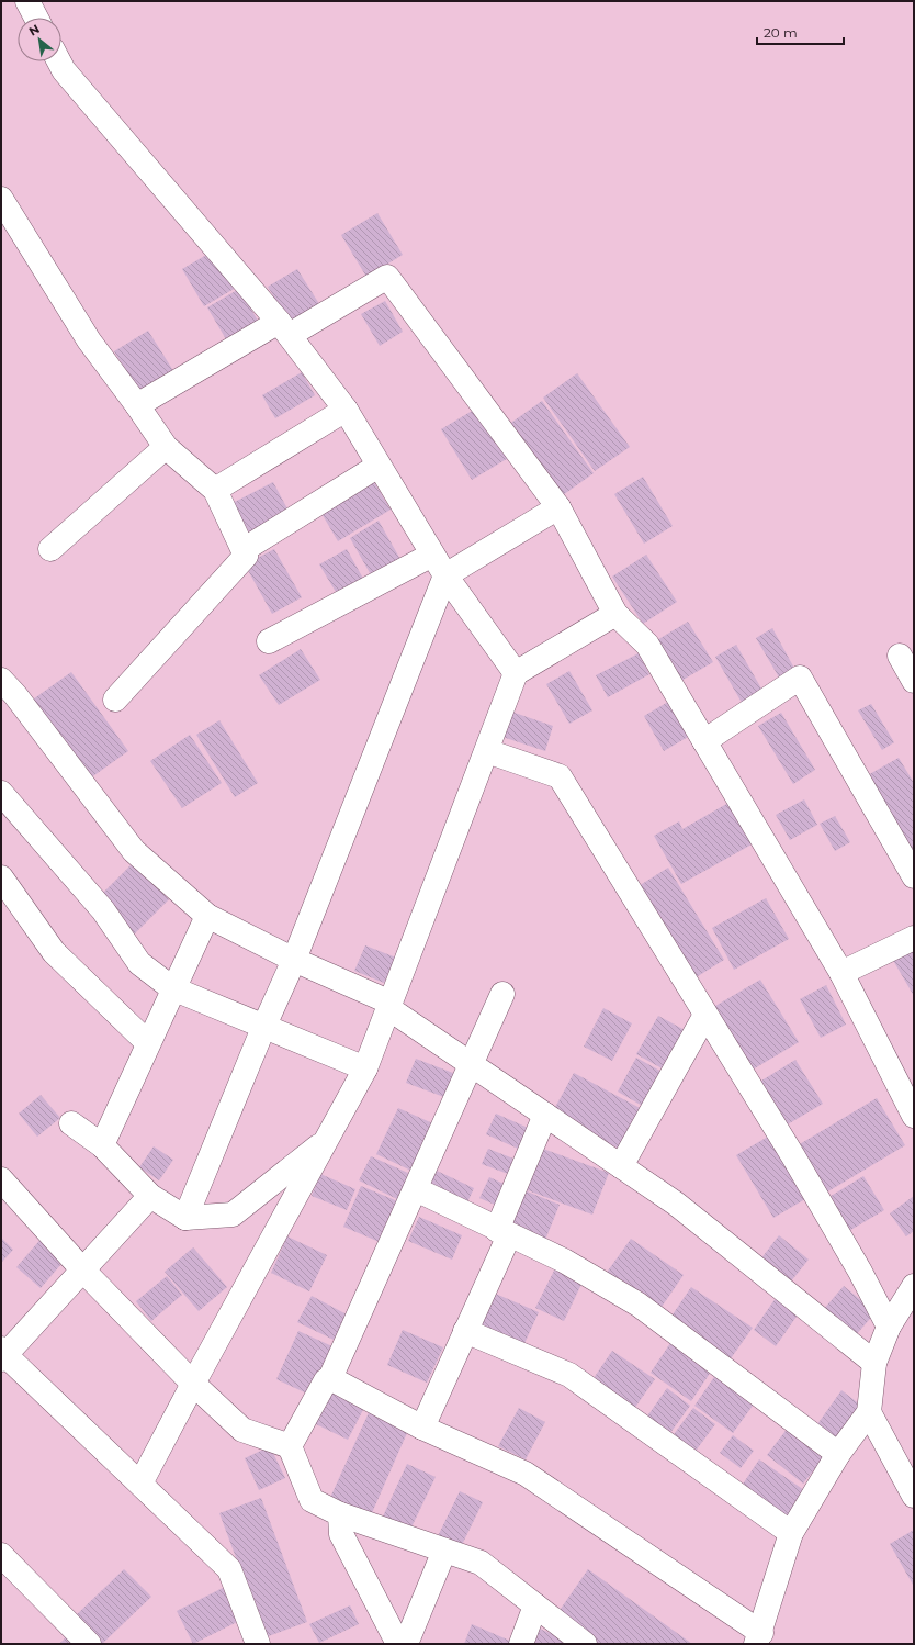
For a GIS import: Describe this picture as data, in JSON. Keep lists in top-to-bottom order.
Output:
{
  "scale_bar": "20 m",
  "north": "top left"
}
